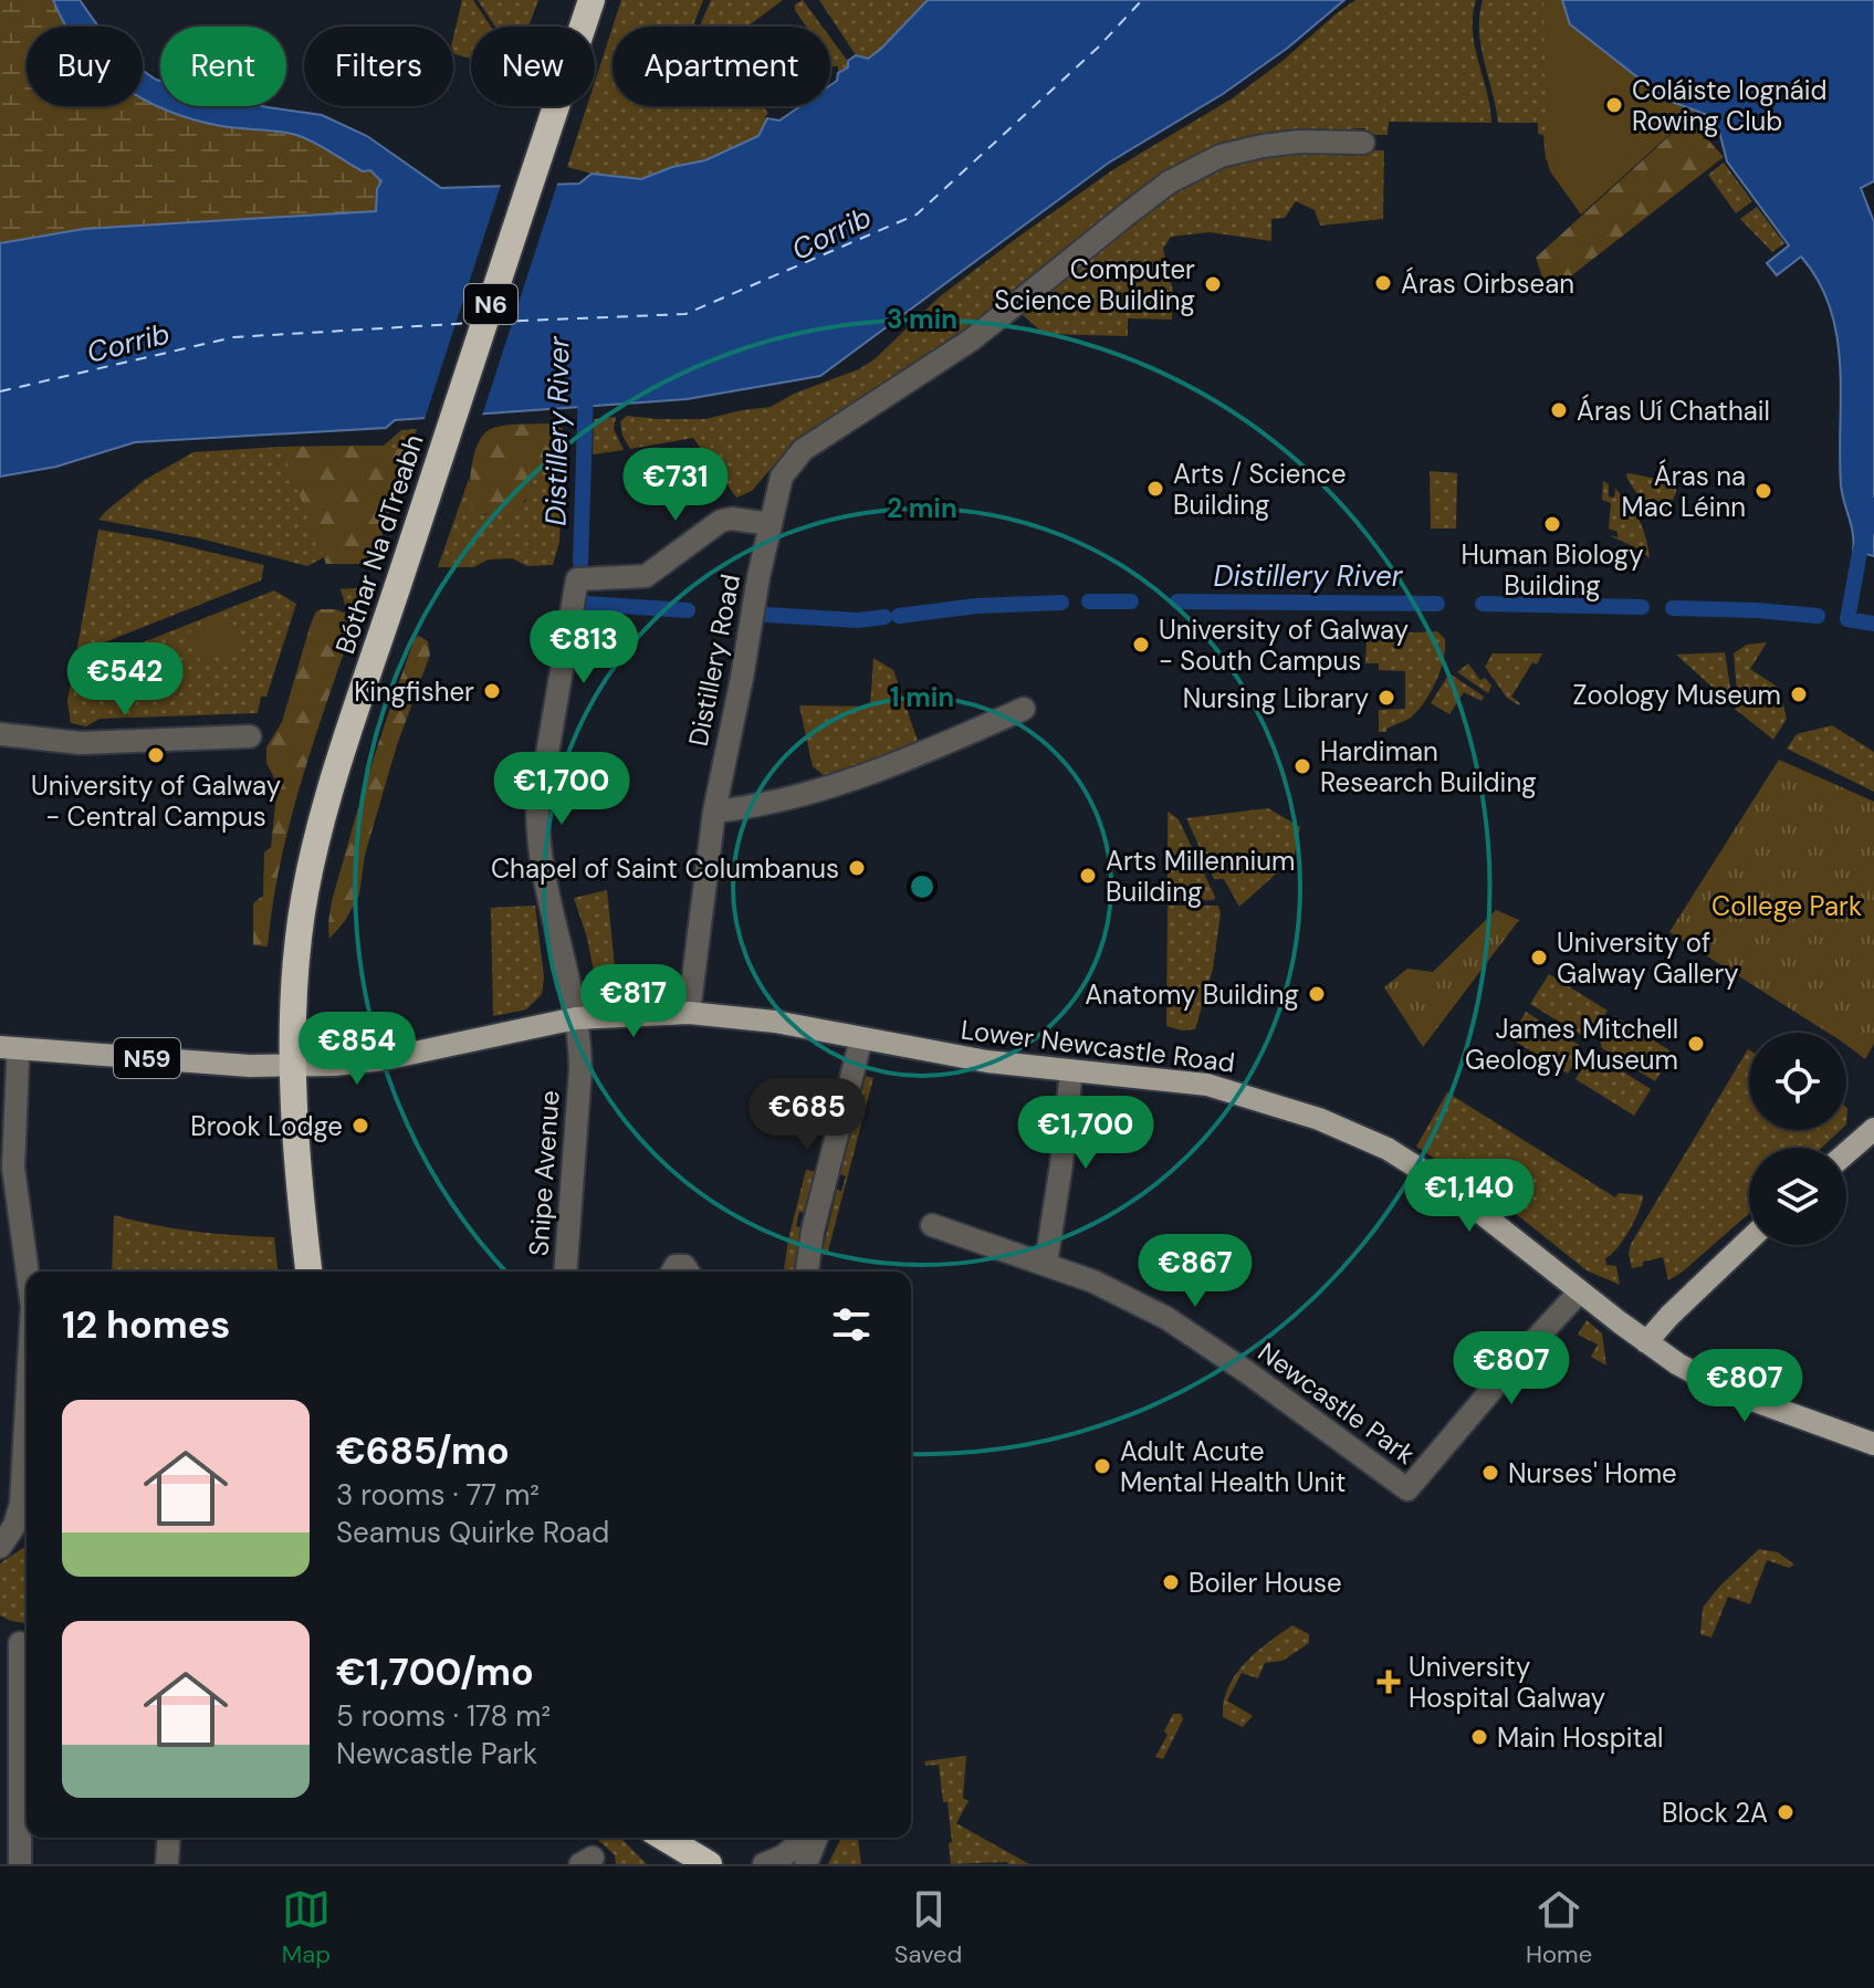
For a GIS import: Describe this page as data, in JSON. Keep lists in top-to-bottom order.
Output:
{
  "streets": {
    "highway": ["N6", "Bóthar Na dTreabh"],
    "main road": ["Lower Newcastle Road", "N59"],
    "street": ["Distillery Road", "Snipe Avenue", "Newcastle Park"]
  },
  "crossings": [
    ["Bóthar Na dTreabh", "Lower Newcastle Road"],
    ["Bóthar Na dTreabh", "N59"],
    ["Distillery Road", "Lower Newcastle Road"],
    ["Distillery Road", "Snipe Avenue"],
    ["Lower Newcastle Road", "N59"],
    ["Lower Newcastle Road", "Snipe Avenue"],
    ["Lower Newcastle Road", "Newcastle Park"]
  ],
  "water": ["Corrib", "Distillery River"],
  "parks": ["College Park"],
  "places": {
    "other": [
      "Coláiste Iognáid Rowing Club",
      "Áras Oirbsean",
      "Computer Science Building",
      "Áras Uí Chathail",
      "Arts / Science Building",
      "Áras na Mac Léinn",
      "Human Biology Building",
      "University of Galway - South Campus",
      "Kingfisher",
      "Zoology Museum",
      "Nursing Library",
      "University of Galway - Central Campus",
      "Hardiman Research Building",
      "Chapel of Saint Columbanus",
      "Arts Millennium Building",
      "University of Galway Gallery",
      "Anatomy Building",
      "James Mitchell Geology Museum",
      "Brook Lodge",
      "Adult Acute Mental Health Unit",
      "Nurses' Home",
      "Boiler House",
      "Main Hospital",
      "Block 2A"
    ],
    "health": ["University Hospital Galway"]
  },
  "page": {
    "chip": [
      "Buy",
      "Rent",
      "Filters",
      "New",
      "Apartment"
    ],
    "price": [
      "€731",
      "€813",
      "€542",
      "€1,700",
      "€817",
      "€854",
      "€685",
      "€1,700",
      "€1,140",
      "€867",
      "€807",
      "€807"
    ],
    "heading": "12 homes",
    "list": [
      {
        "name": "€685/mo",
        "note": "3 rooms · 77 m² · Seamus Quirke Road"
      },
      {
        "name": "€1,700/mo",
        "note": "5 rooms · 178 m² · Newcastle Park"
      }
    ],
    "tabs": ["Map", "Saved", "Home"]
  },
  "rings": ["3 min", "2 min", "1 min"]
}
